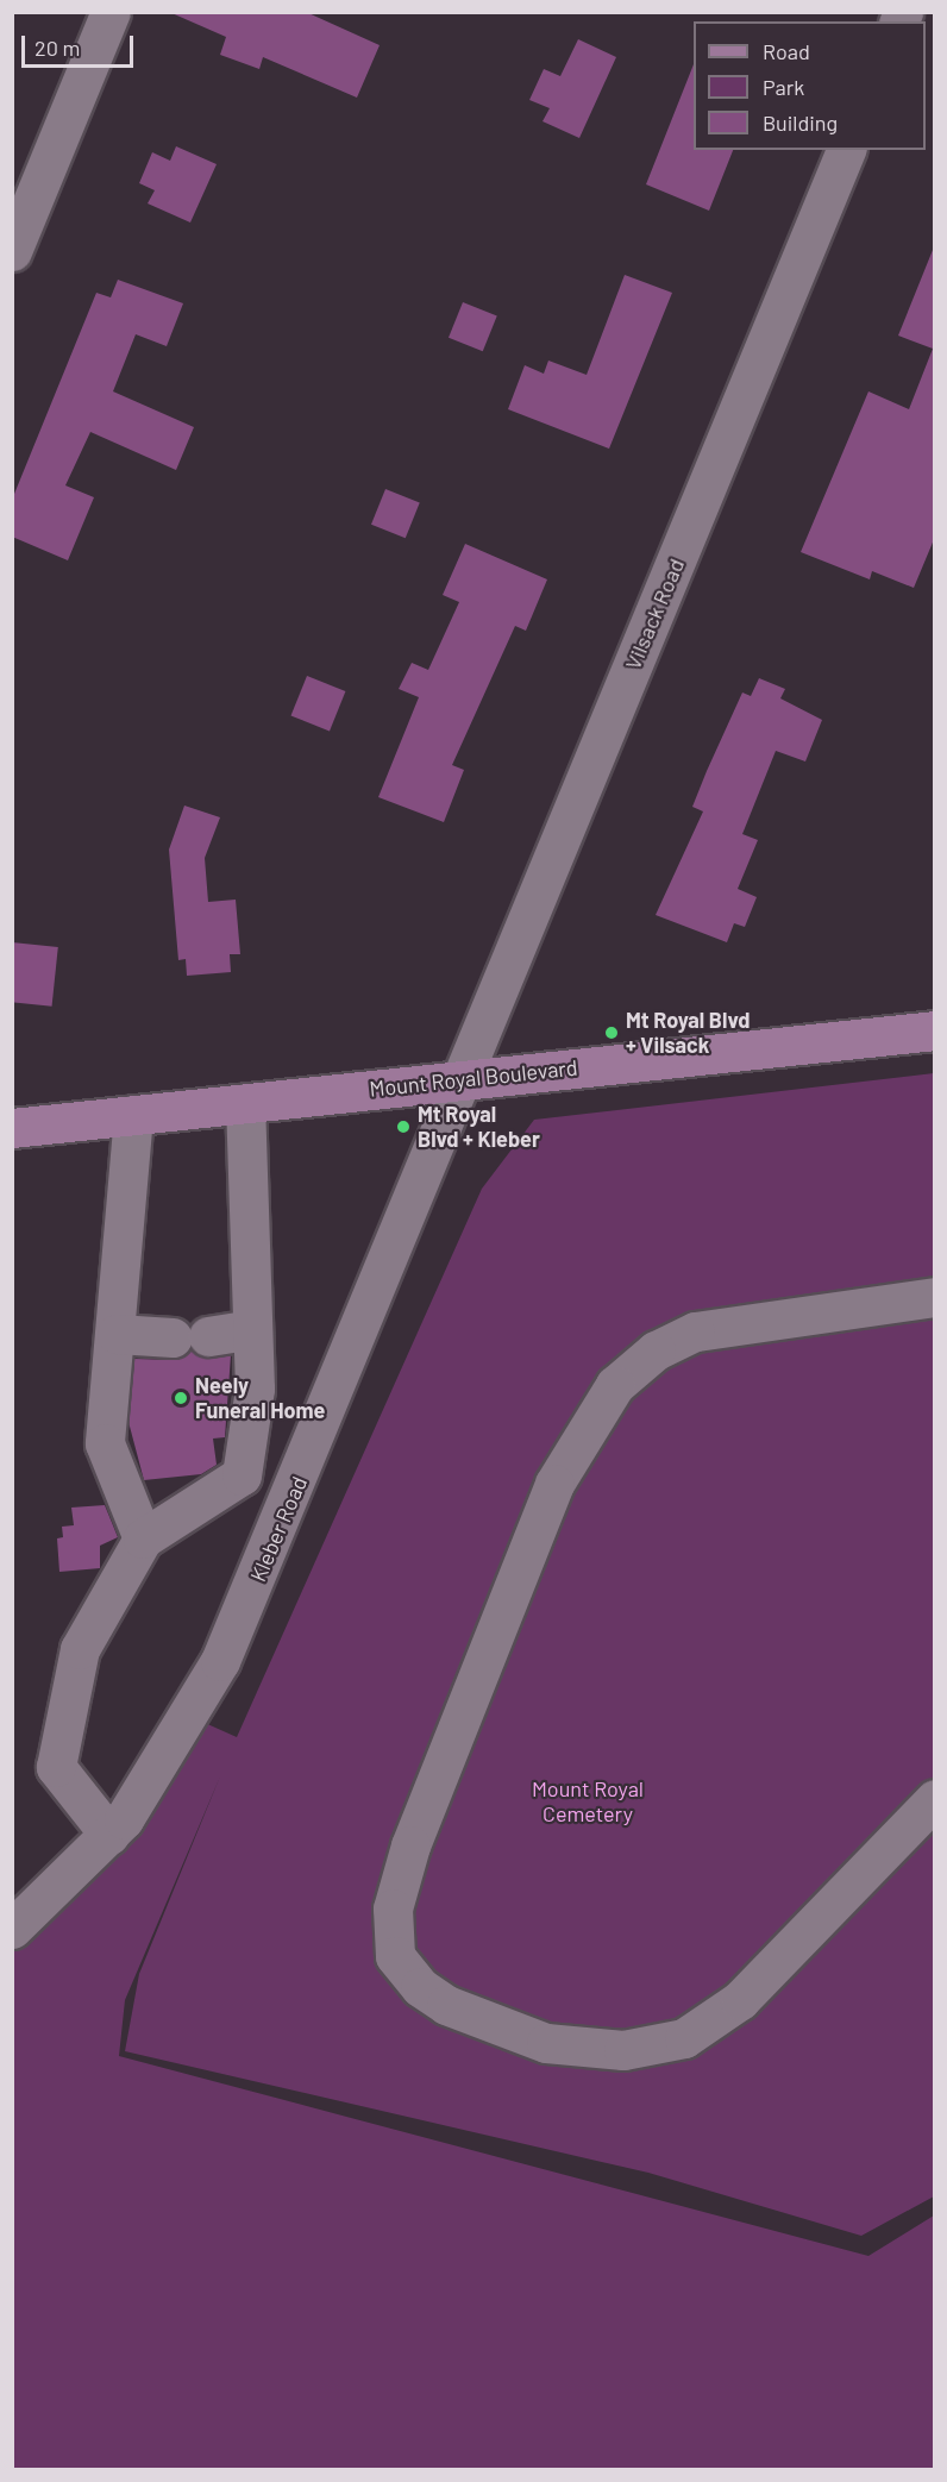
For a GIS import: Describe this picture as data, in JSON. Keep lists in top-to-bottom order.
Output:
{
  "streets": {
    "main road": ["Mount Royal Boulevard"],
    "street": ["Vilsack Road", "Kleber Road"]
  },
  "crossings": [
    ["Vilsack Road", "Mount Royal Boulevard"],
    ["Vilsack Road", "Kleber Road"],
    ["Mount Royal Boulevard", "Kleber Road"]
  ],
  "parks": ["Mount Royal Cemetery"],
  "places": ["Mt Royal Blvd + Vilsack", "Mt Royal Blvd + Kleber", "Neely Funeral Home"],
  "legend": ["Road", "Park", "Building"],
  "scale_bar": "20 m"
}
